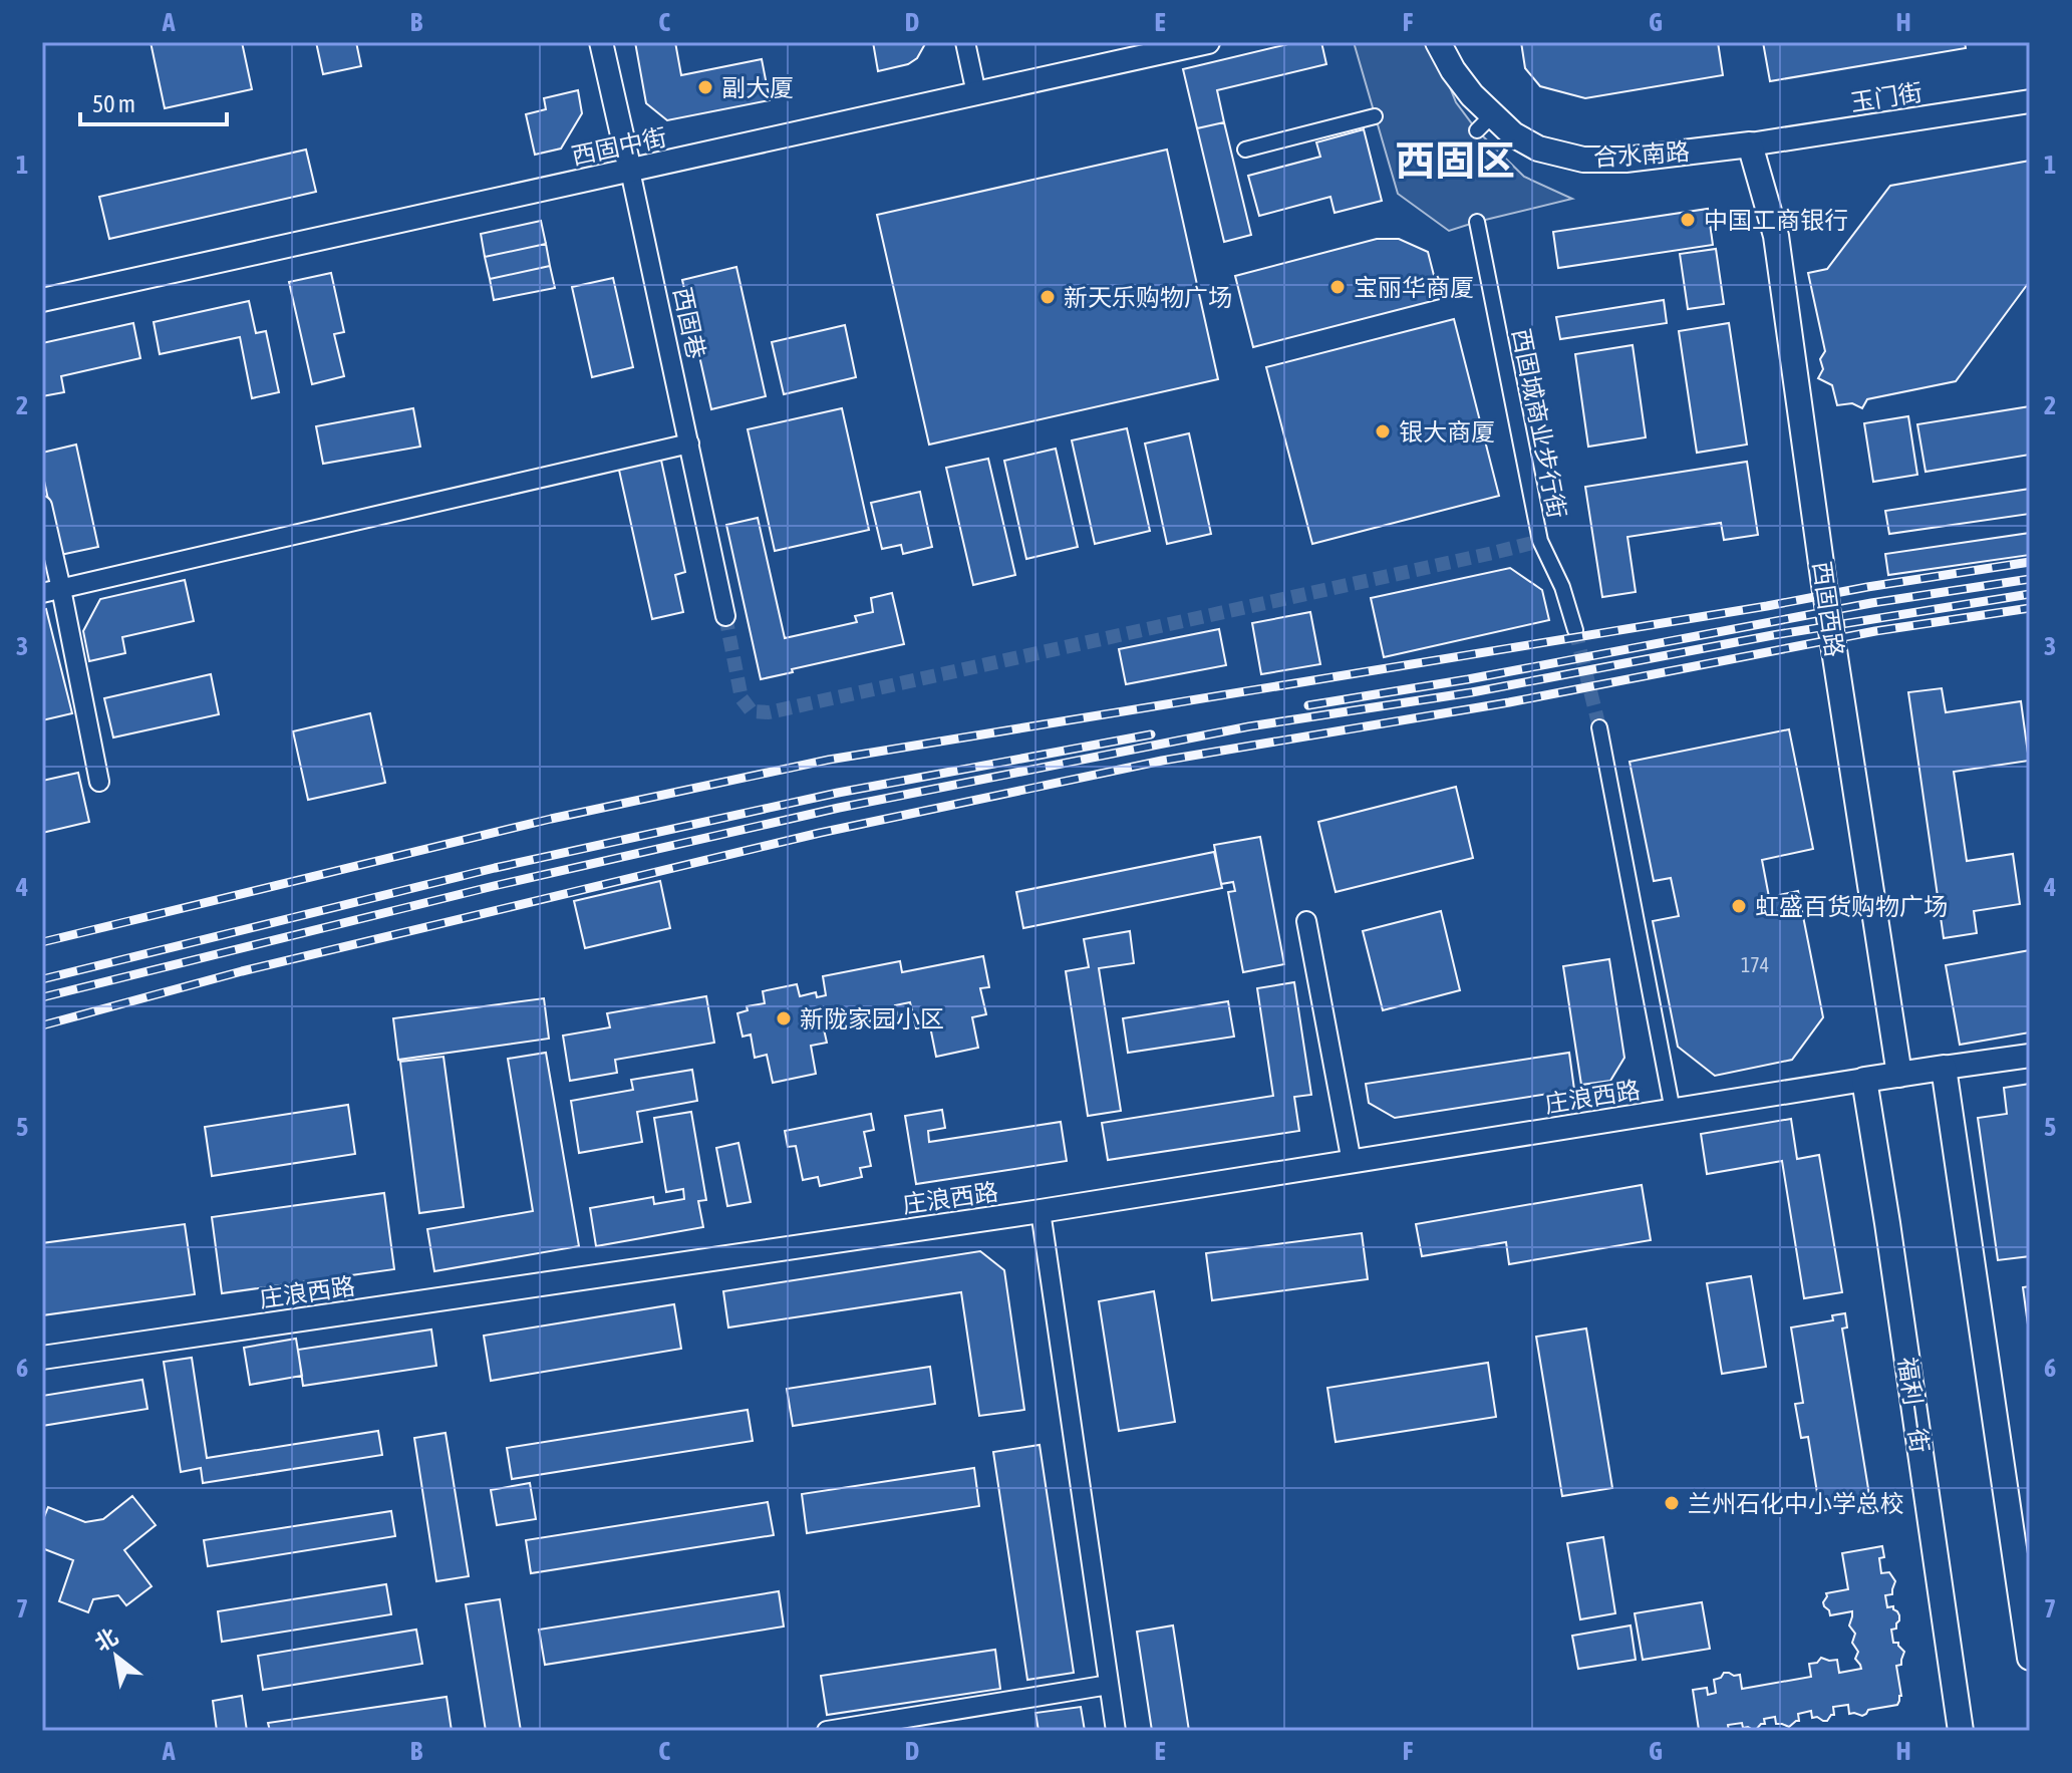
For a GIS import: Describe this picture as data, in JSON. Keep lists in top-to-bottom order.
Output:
{
  "streets": {
    "main road": ["合水南路", "西固西路", "福利一街"],
    "street": [
      "玉门街",
      "西固中街",
      "西固巷",
      "西固城商业步行街",
      "庄浪西路"
    ]
  },
  "crossings": [
    ["玉门街", "合水南路"],
    ["玉门街", "西固西路"],
    ["西固中街", "西固巷"],
    ["合水南路", "西固西路"],
    ["庄浪西路", "福利一街"]
  ],
  "districts": ["西固区"],
  "places": [
    "副大厦",
    "中国工商银行",
    "宝丽华商厦",
    "新天乐购物广场",
    "银大商厦",
    "虹盛百货购物广场",
    "新陇家园小区",
    "兰州石化中小学总校"
  ],
  "house_numbers": ["174"],
  "scale_bar": "50 m",
  "north": "top left",
  "grid": {
    "columns": [
      "A",
      "B",
      "C",
      "D",
      "E",
      "F",
      "G",
      "H"
    ],
    "rows": [
      "1",
      "2",
      "3",
      "4",
      "5",
      "6",
      "7"
    ]
  }
}
